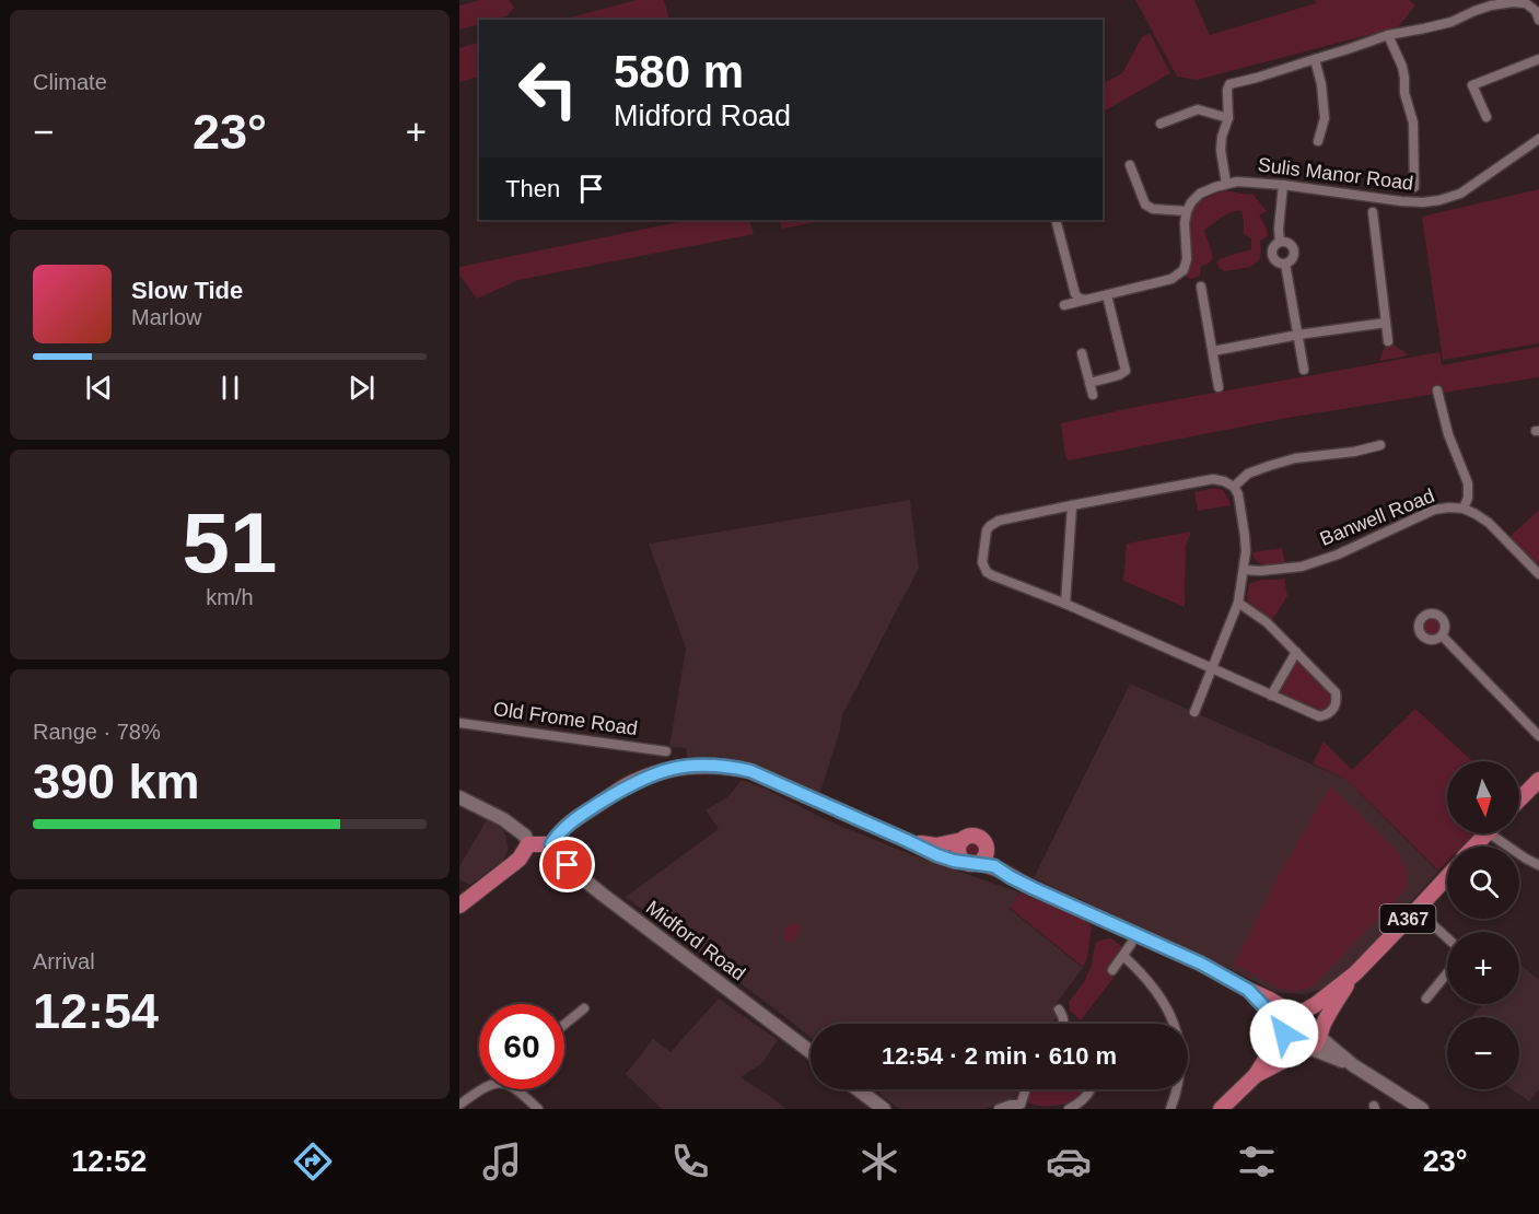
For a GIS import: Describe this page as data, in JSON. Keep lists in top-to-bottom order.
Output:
{
  "streets": {
    "main road": ["A367", "Midford Road"],
    "street": ["Sulis Manor Road", "Banwell Road", "Old Frome Road"]
  },
  "north": "bottom",
  "page": {
    "tile": [
      "Climate",
      ["51", "km/h"],
      ["Range · 78%", "390 km"],
      ["Arrival", "12:54"]
    ],
    "turn": ["580 m", "Midford Road"],
    "heat": ["−", "23°", "+"],
    "then": "Then",
    "song": ["Slow Tide", "Marlow"],
    "map_buttons": ["+", "−"],
    "limit": "60",
    "trip": "12:54 · 2 min · 610 m",
    "tabs": ["12:52", "23°"]
  }
}
